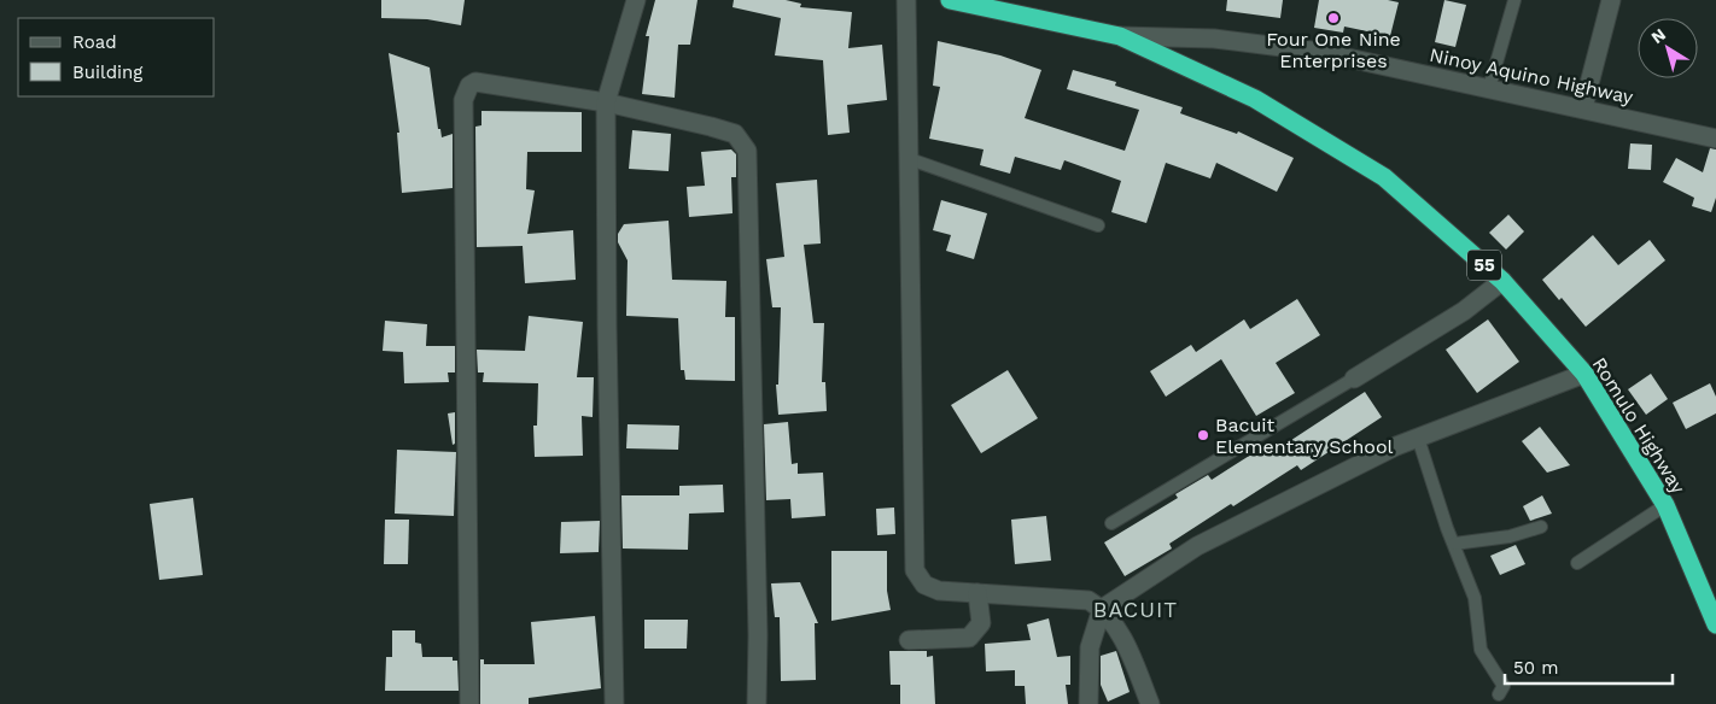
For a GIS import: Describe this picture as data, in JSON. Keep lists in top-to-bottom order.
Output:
{
  "streets": {
    "highway": ["55", "Romulo Highway"],
    "street": ["Ninoy Aquino Highway"]
  },
  "crossings": [
    ["Ninoy Aquino Highway", "Romulo Highway"]
  ],
  "districts": ["BACUIT"],
  "places": ["Four One Nine Enterprises", "Bacuit Elementary School"],
  "legend": ["Road", "Building"],
  "scale_bar": "50 m",
  "north": "top left"
}
